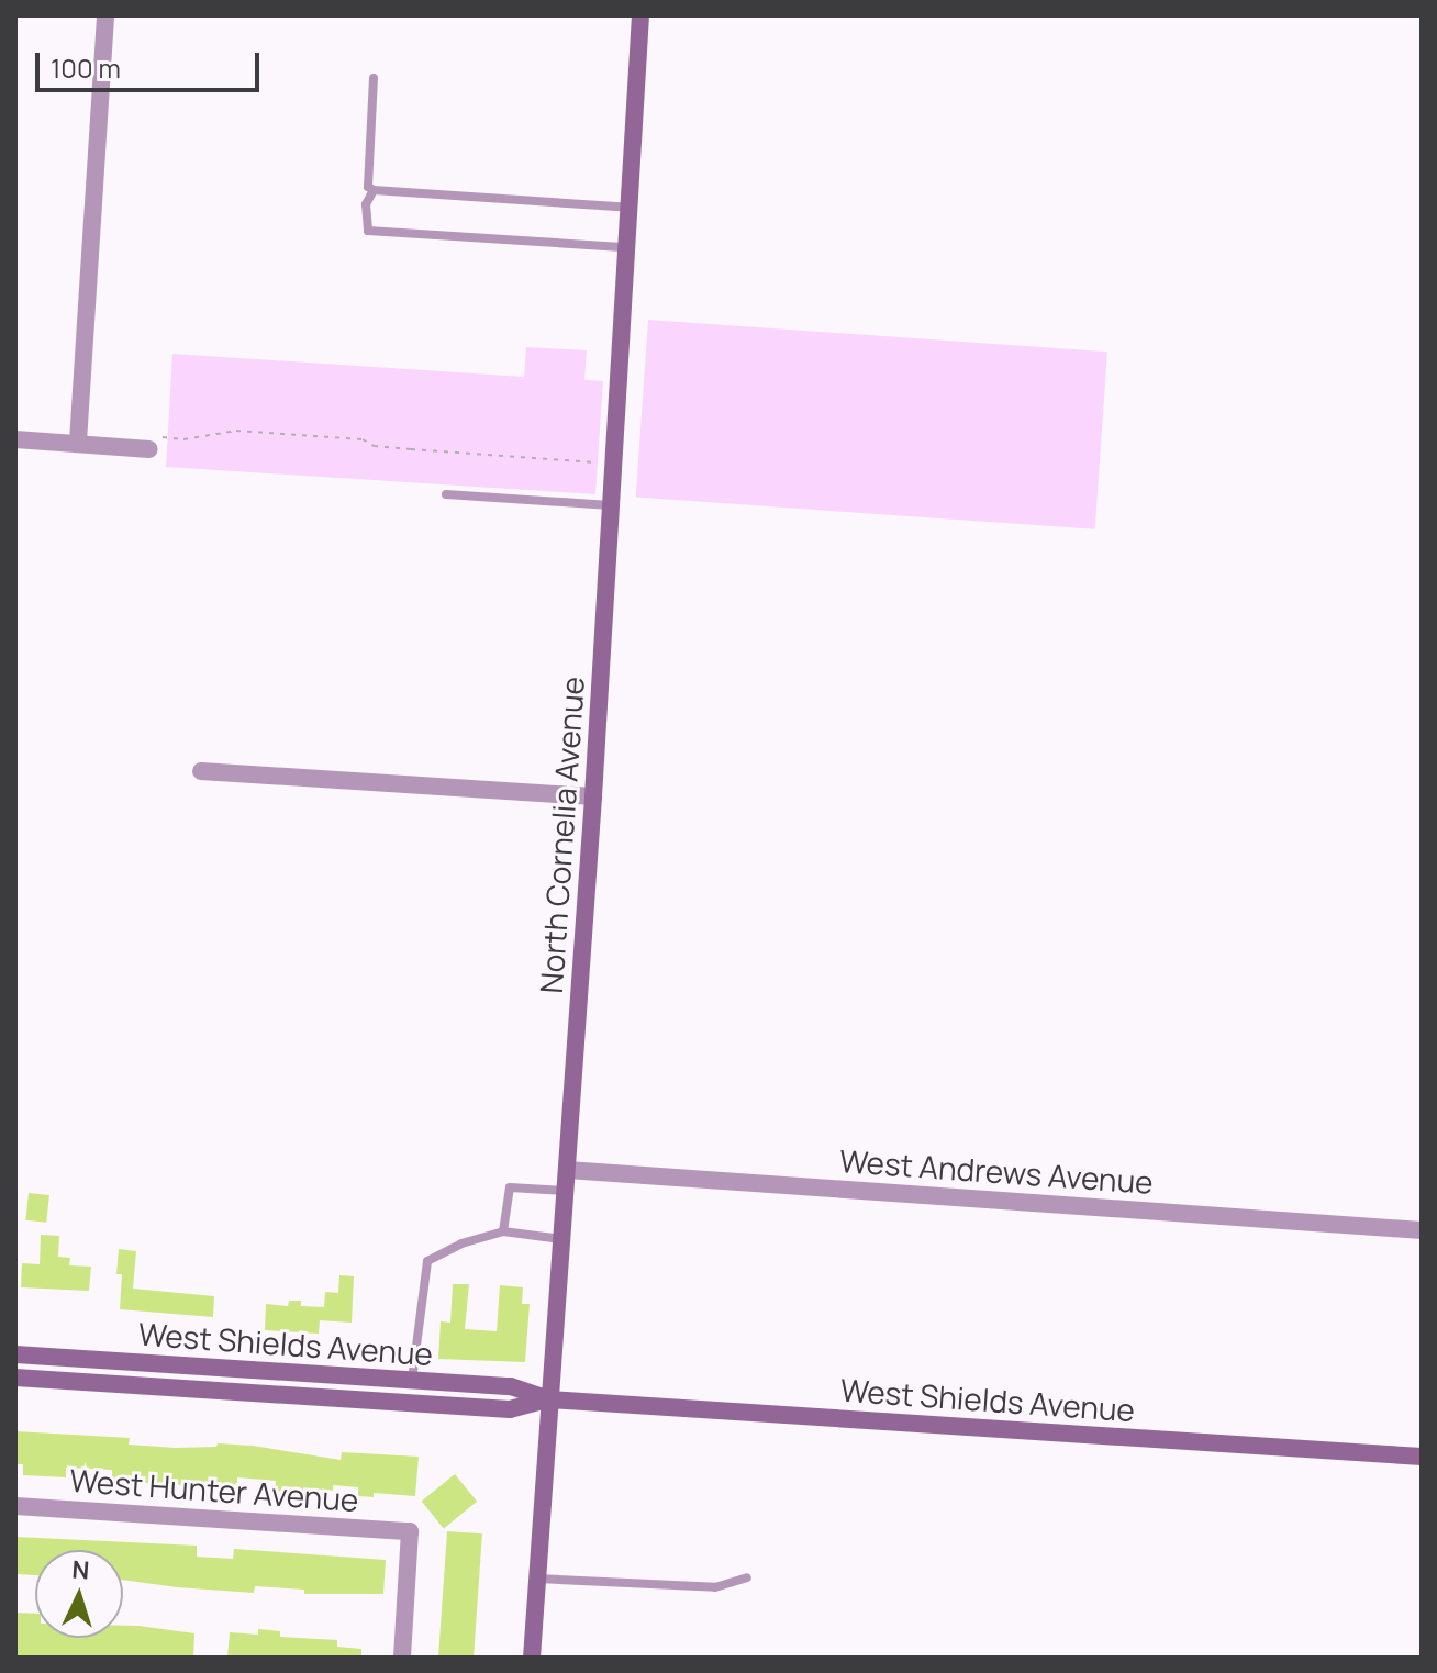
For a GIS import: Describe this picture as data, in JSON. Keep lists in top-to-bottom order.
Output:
{
  "streets": {
    "street": [
      "North Cornelia Avenue",
      "West Andrews Avenue",
      "West Shields Avenue",
      "West Hunter Avenue"
    ]
  },
  "crossings": [
    ["North Cornelia Avenue", "West Andrews Avenue"],
    ["North Cornelia Avenue", "West Shields Avenue"]
  ],
  "scale_bar": "100 m",
  "north": "top"
}
